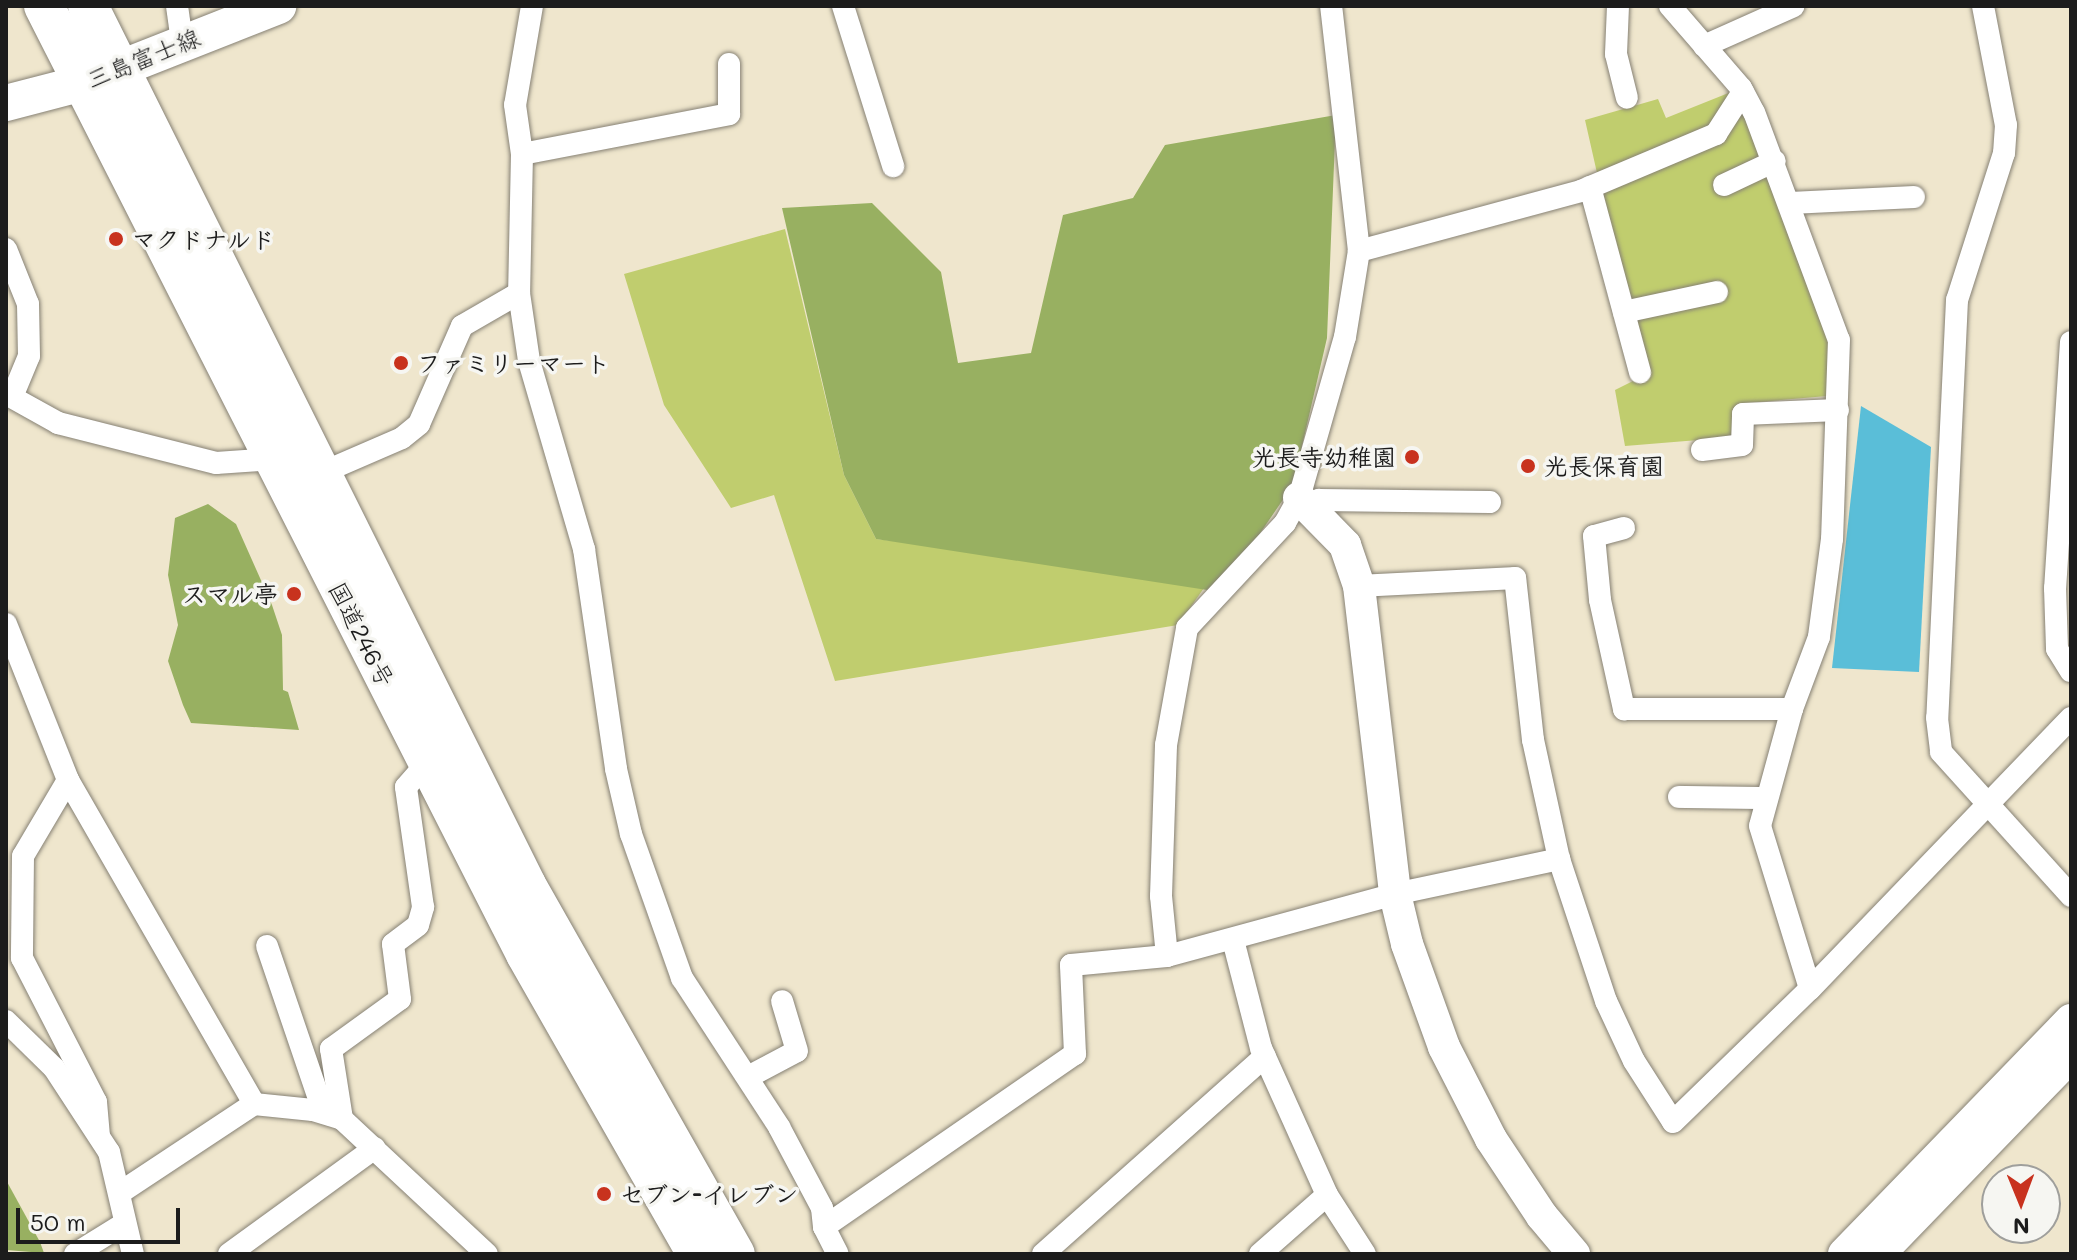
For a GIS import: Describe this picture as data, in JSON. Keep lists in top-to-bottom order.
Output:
{
  "streets": {
    "highway": ["国道246号"],
    "main road": ["三島富士線"]
  },
  "crossings": [
    ["三島富士線", "国道246号"]
  ],
  "places": [
    "マクドナルド",
    "ファミリーマート",
    "光長寺幼稚園",
    "光長保育園",
    "スマル亭",
    "セブン-イレブン"
  ],
  "scale_bar": "50 m",
  "north": "bottom"
}
